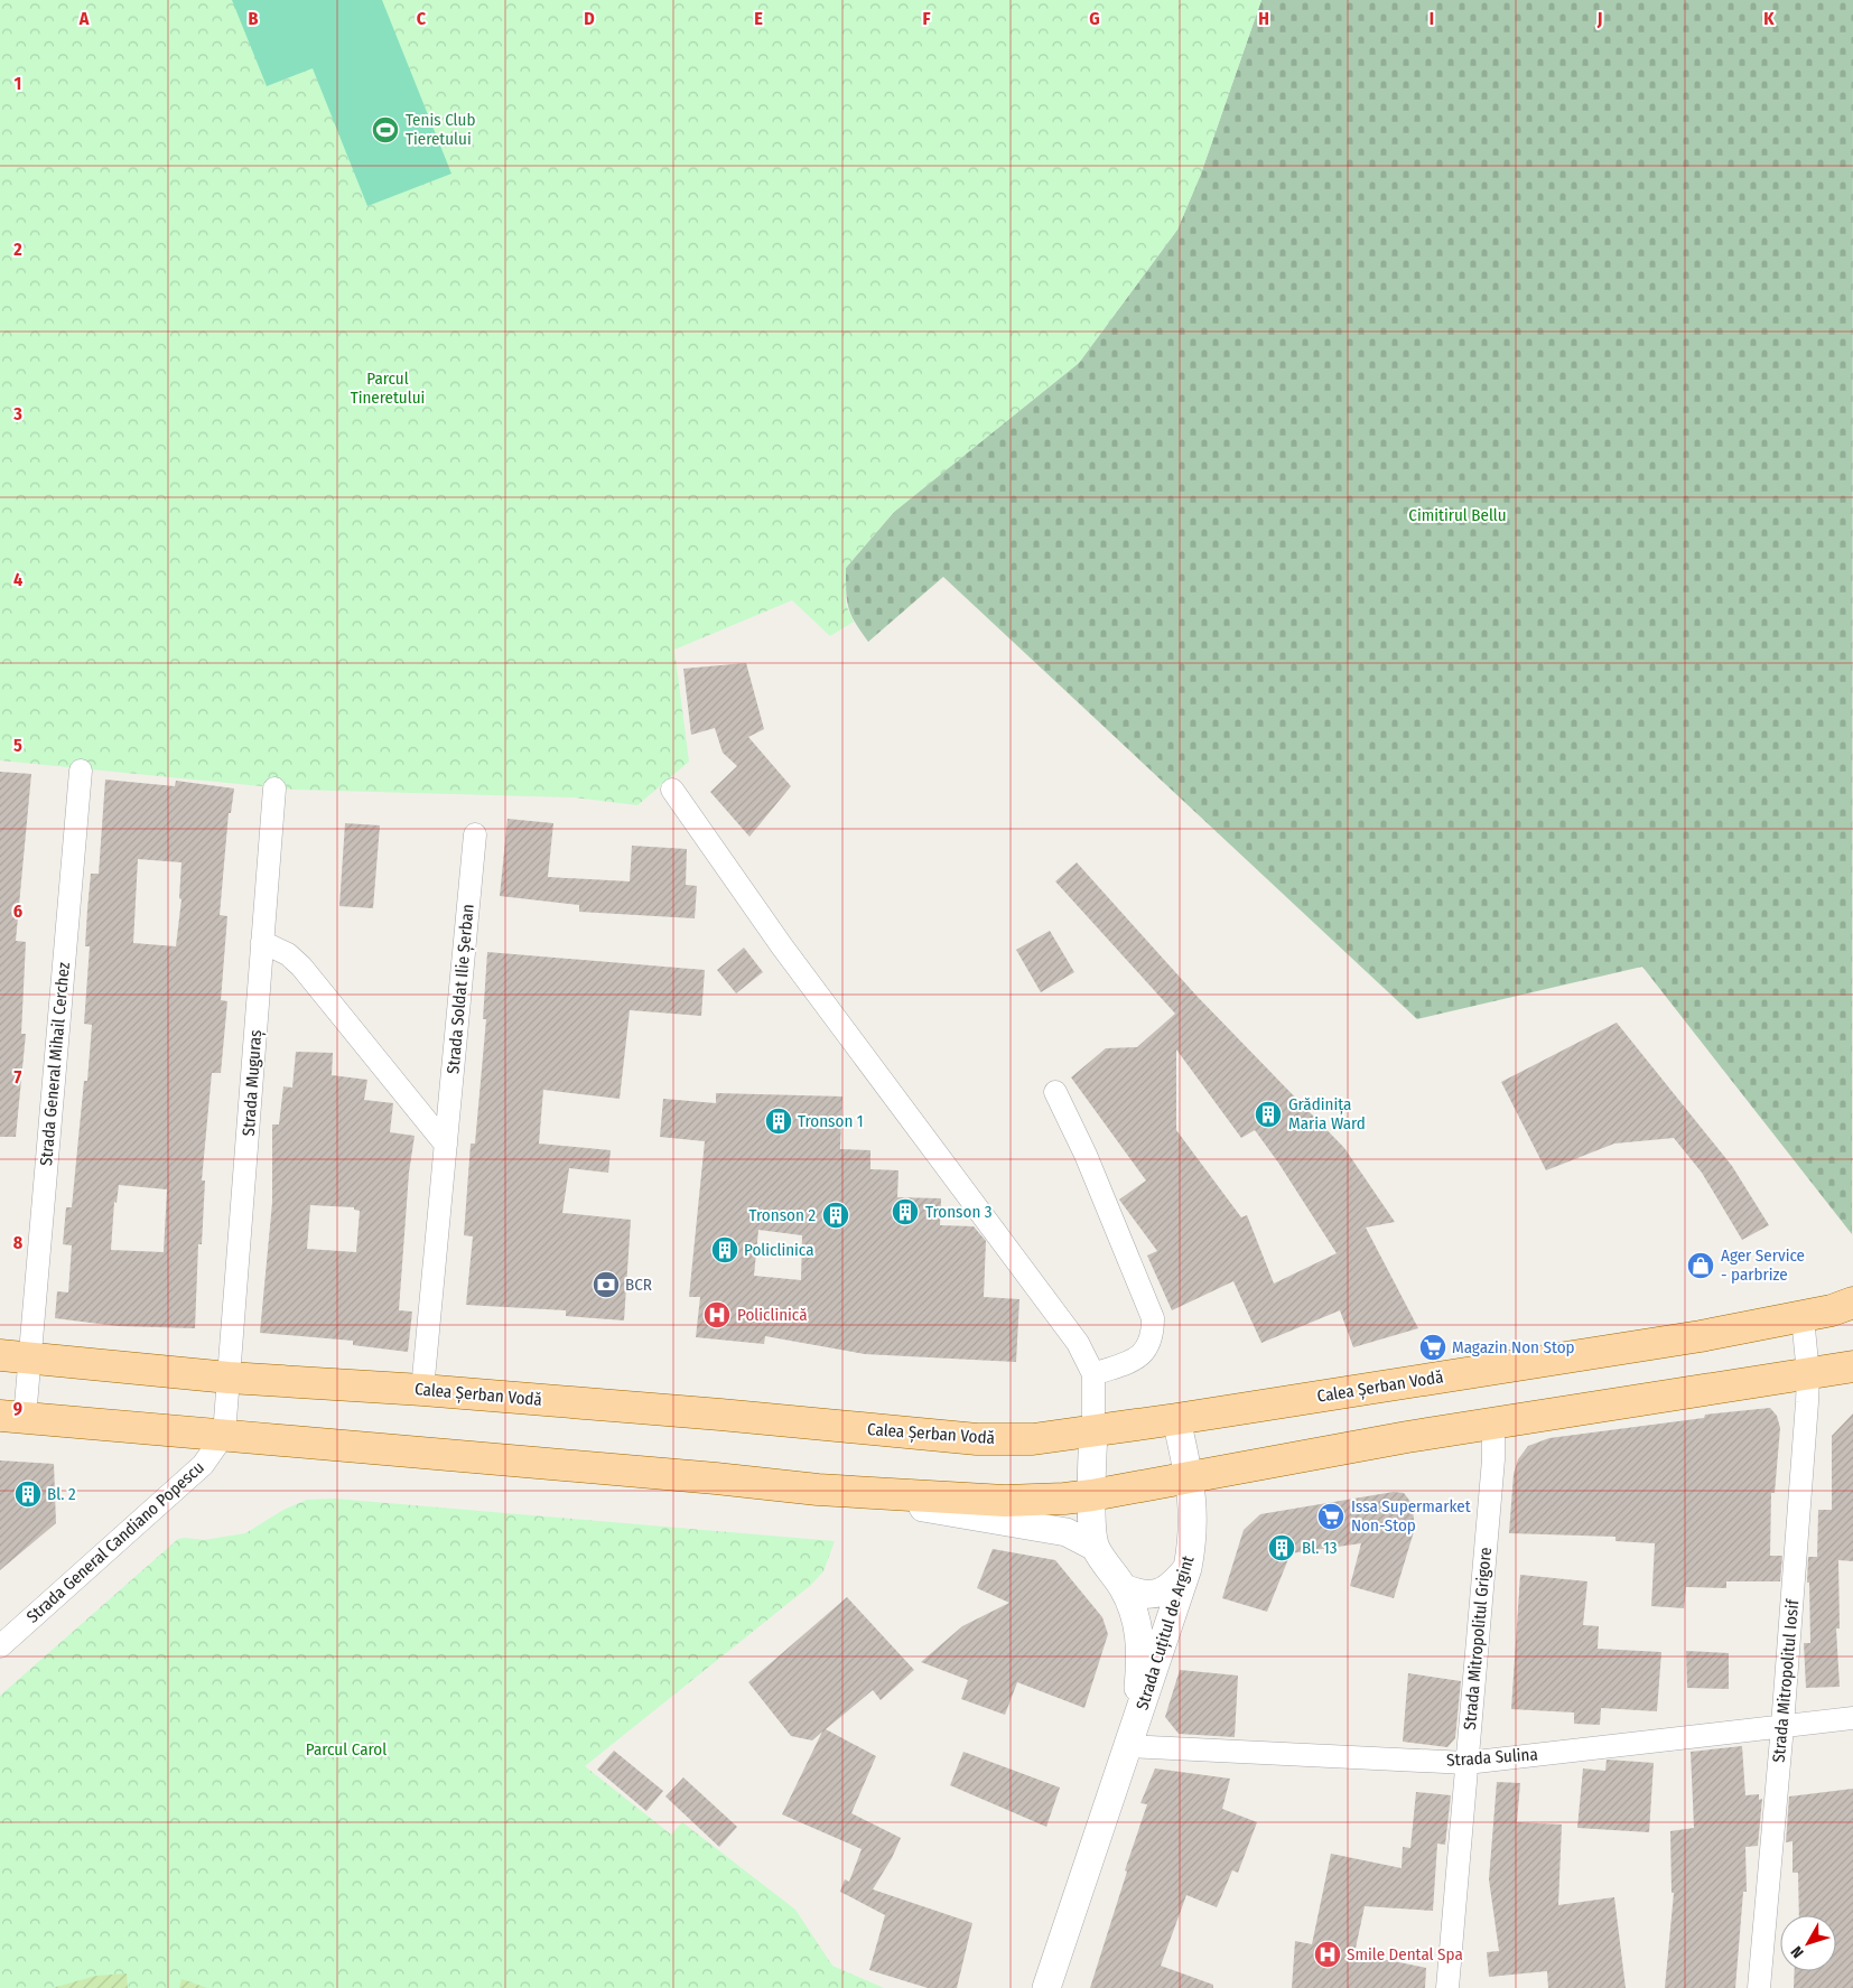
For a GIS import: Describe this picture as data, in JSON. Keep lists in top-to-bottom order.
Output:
{
  "streets": {
    "main road": ["Calea Șerban Vodă"],
    "street": [
      "Strada Soldat Ilie Șerban",
      "Strada General Mihail Cerchez",
      "Strada Muguraș",
      "Strada General Candiano Popescu",
      "Strada Cuțitul de Argint",
      "Strada Mitropolitul Grigore",
      "Strada Mitropolitul Iosif",
      "Strada Sulina"
    ]
  },
  "crossings": [
    ["Strada Soldat Ilie Șerban", "Calea Șerban Vodă"],
    ["Strada General Mihail Cerchez", "Calea Șerban Vodă"],
    ["Strada Muguraș", "Calea Șerban Vodă"],
    ["Strada Muguraș", "Strada General Candiano Popescu"],
    ["Calea Șerban Vodă", "Strada Cuțitul de Argint"],
    ["Calea Șerban Vodă", "Strada Mitropolitul Iosif"],
    ["Strada Cuțitul de Argint", "Strada Sulina"],
    ["Strada Mitropolitul Grigore", "Strada Sulina"],
    ["Strada Mitropolitul Iosif", "Strada Sulina"]
  ],
  "parks": ["Parcul Tineretului", "Cimitirul Bellu", "Parcul Carol"],
  "places": {
    "sports": ["Tenis Club Tieretului"],
    "building": [
      "Grădinița Maria Ward",
      "Tronson 1",
      "Tronson 3",
      "Tronson 2",
      "Policlinica",
      "Bl. 2",
      "Bl. 13"
    ],
    "shop": ["Ager Service - parbrize"],
    "bank": ["BCR"],
    "hospital": ["Policlinică", "Smile Dental Spa"],
    "supermarket": ["Magazin Non Stop", "Issa Supermarket Non-Stop"]
  },
  "north": "bottom left",
  "grid": {
    "columns": [
      "A",
      "B",
      "C",
      "D",
      "E",
      "F",
      "G",
      "H",
      "I",
      "J",
      "K"
    ],
    "rows": [
      "1",
      "2",
      "3",
      "4",
      "5",
      "6",
      "7",
      "8",
      "9"
    ]
  }
}
